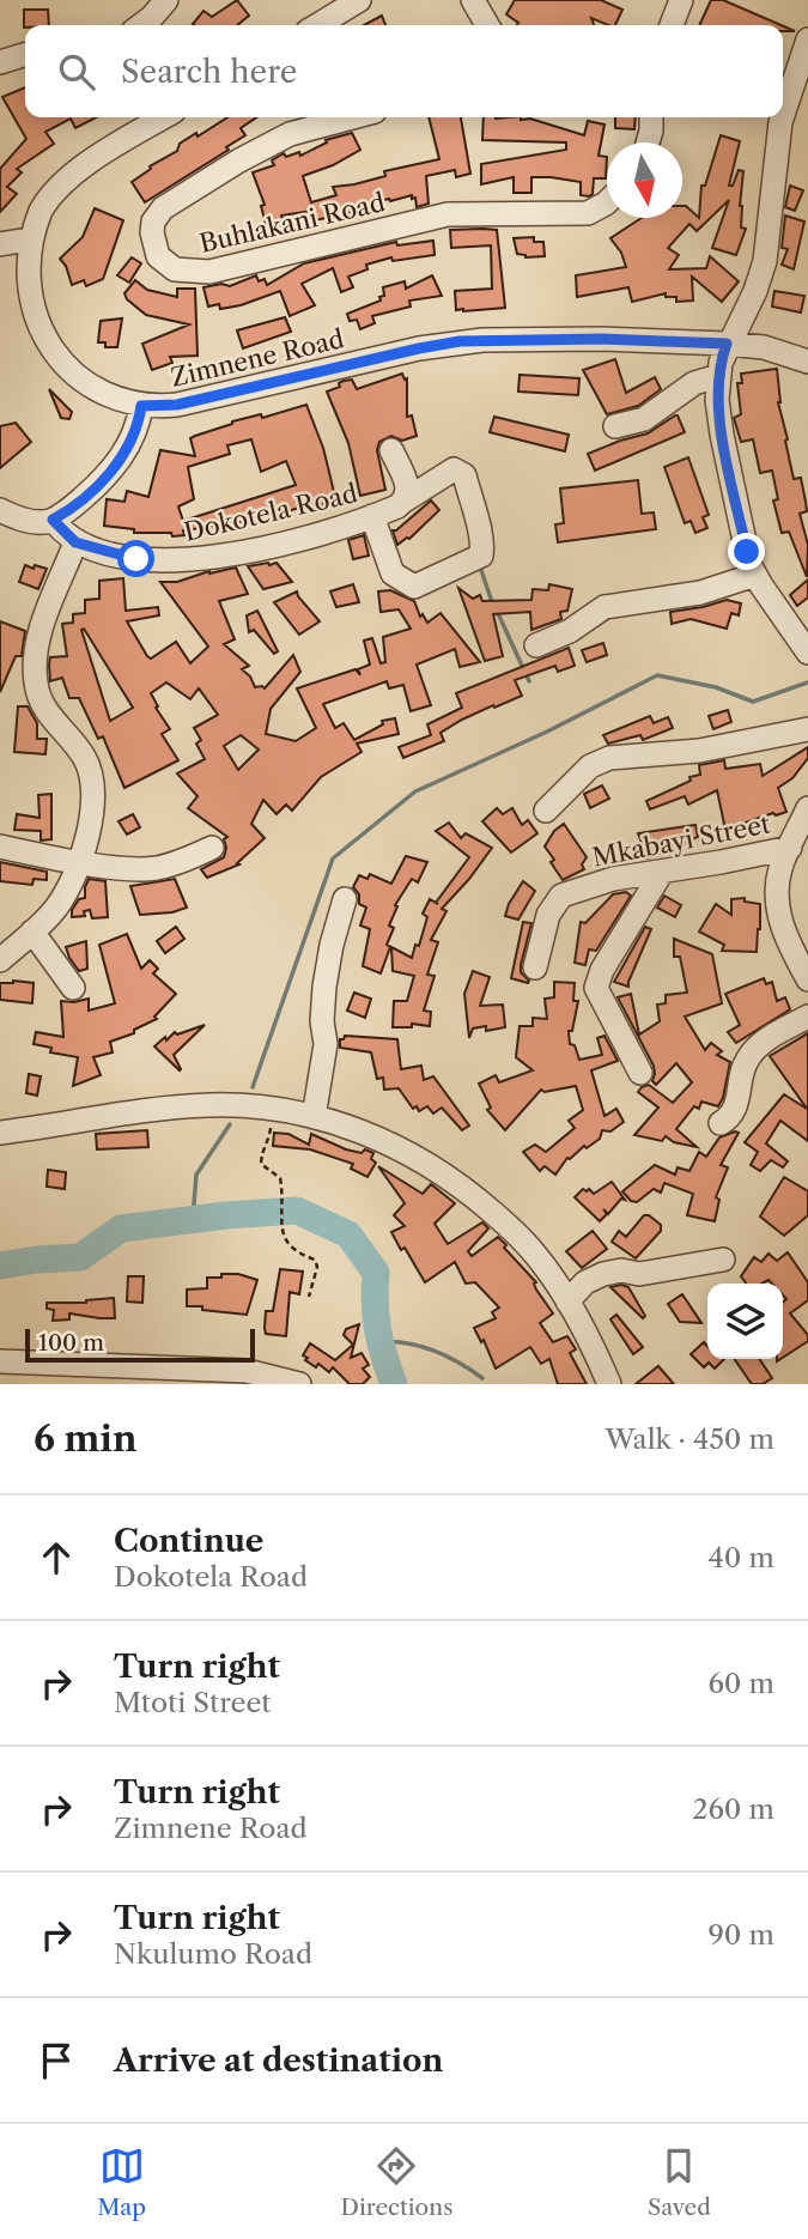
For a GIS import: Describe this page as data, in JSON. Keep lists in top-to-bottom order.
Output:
{
  "streets": {
    "street": [
      "Buhlakani Road",
      "Zimnene Road",
      "Dokotela Road",
      "Mkabayi Street"
    ]
  },
  "scale_bar": "100 m",
  "north": "bottom",
  "page": {
    "search": "Search here",
    "scale": "100 m",
    "heading": ["6 min", "Walk · 450 m"],
    "list": [
      ["Continue", "Dokotela Road", "40 m"],
      ["Turn right", "Mtoti Street", "60 m"],
      ["Turn right", "Zimnene Road", "260 m"],
      ["Turn right", "Nkulumo Road", "90 m"],
      "Arrive at destination"
    ],
    "nav": ["Map", "Directions", "Saved"]
  }
}
